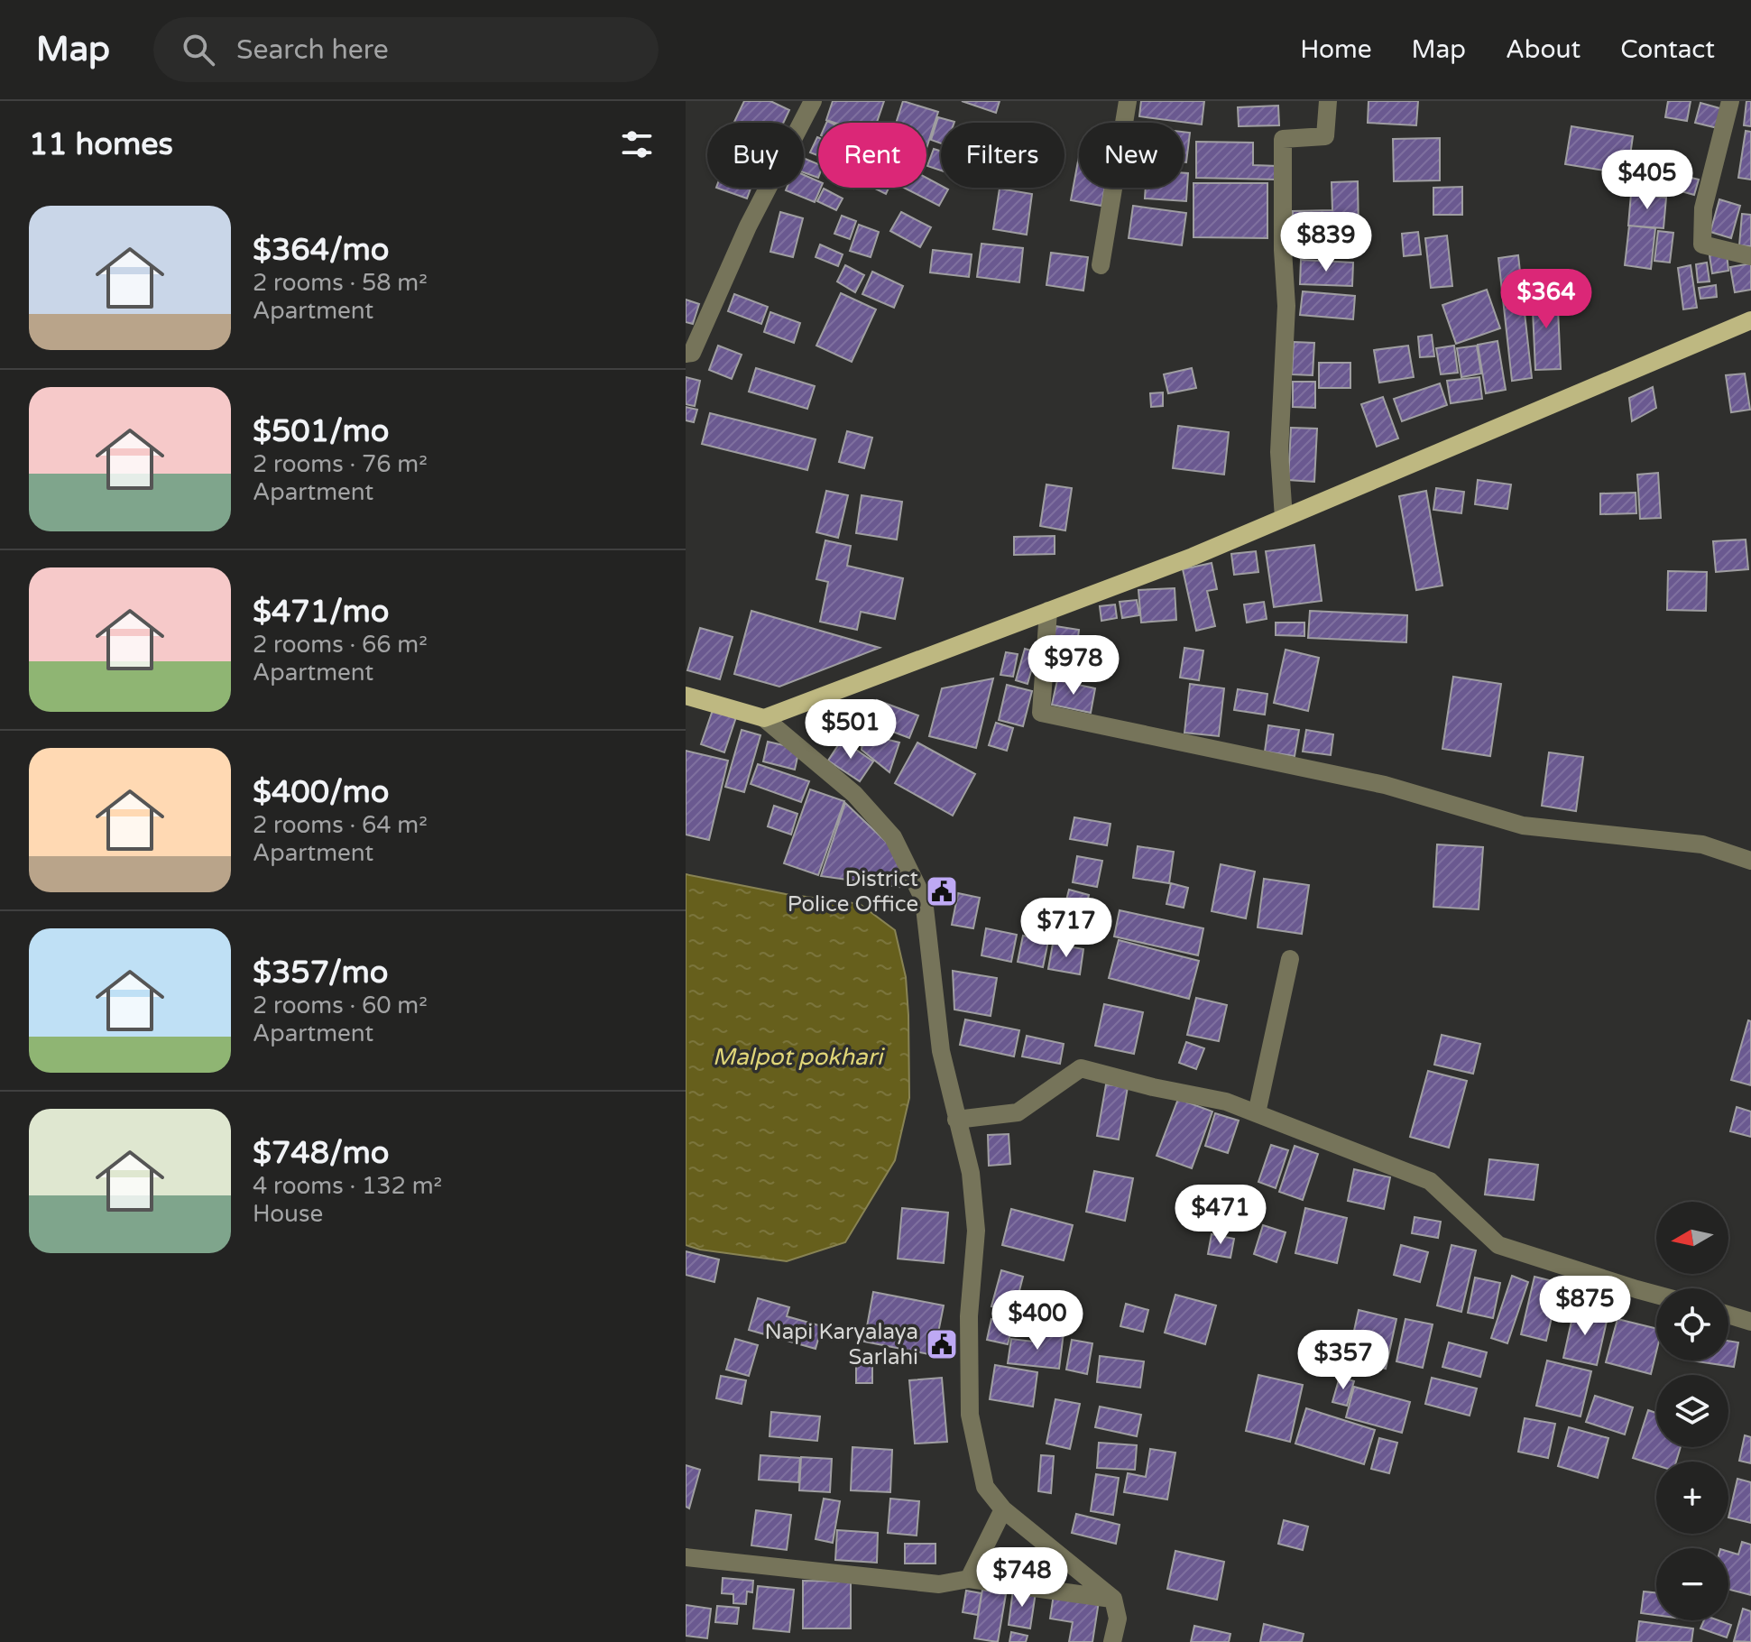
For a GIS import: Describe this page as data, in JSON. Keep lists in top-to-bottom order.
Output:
{
  "water": ["Malpot pokhari"],
  "places": {
    "public building": ["District Police Office", "Napi Karyalaya Sarlahi"]
  },
  "north": "left",
  "page": {
    "header": "Map",
    "search": "Search here",
    "nav": [
      "Home",
      "Map",
      "About",
      "Contact"
    ],
    "heading": "11 homes",
    "chip": [
      "Buy",
      "Rent",
      "Filters",
      "New"
    ],
    "price": [
      "$405",
      "$839",
      "$364",
      "$978",
      "$501",
      "$717",
      "$471",
      "$875",
      "$400",
      "$357",
      "$748"
    ],
    "list": [
      {
        "name": "$364/mo",
        "note": "2 rooms · 58 m² · Apartment"
      },
      {
        "name": "$501/mo",
        "note": "2 rooms · 76 m² · Apartment"
      },
      {
        "name": "$471/mo",
        "note": "2 rooms · 66 m² · Apartment"
      },
      {
        "name": "$400/mo",
        "note": "2 rooms · 64 m² · Apartment"
      },
      {
        "name": "$357/mo",
        "note": "2 rooms · 60 m² · Apartment"
      },
      {
        "name": "$748/mo",
        "note": "4 rooms · 132 m² · House"
      }
    ],
    "map_buttons": ["+", "−"]
  }
}
